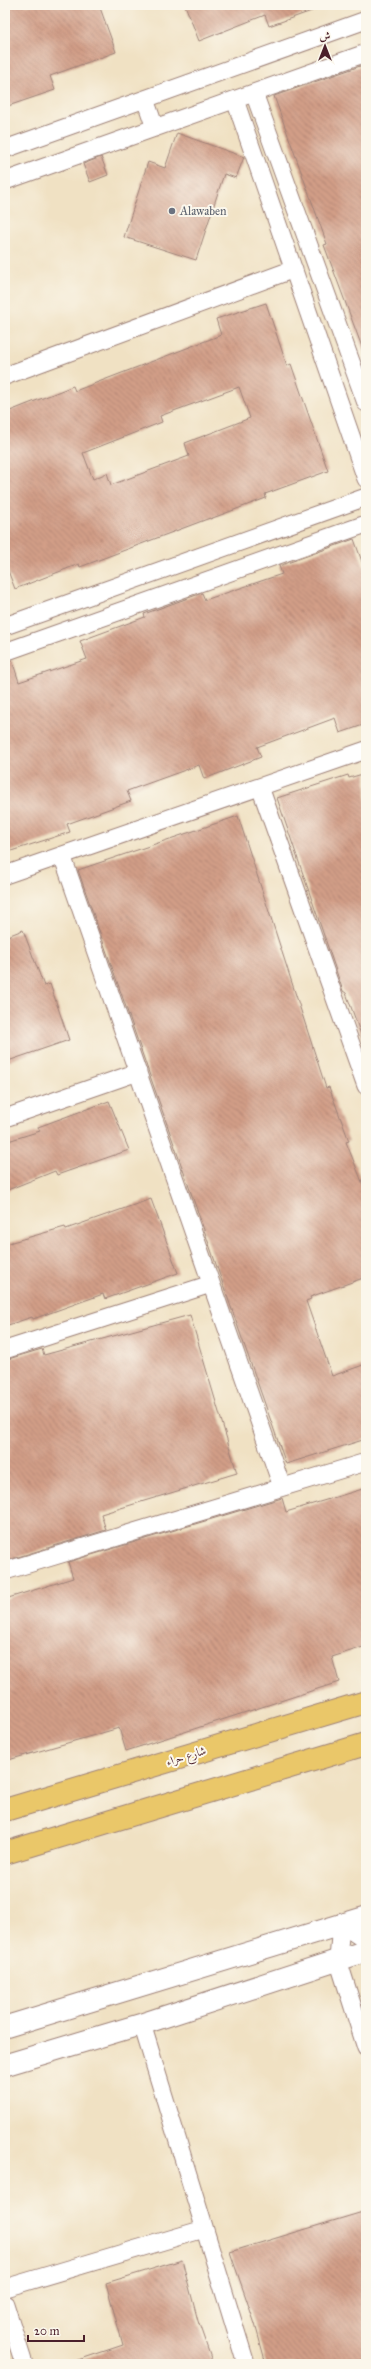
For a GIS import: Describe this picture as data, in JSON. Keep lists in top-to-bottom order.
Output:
{
  "streets": {
    "main road": ["شارع حراء"]
  },
  "places": ["Alawaben"],
  "scale_bar": "20 m",
  "north": "top"
}
